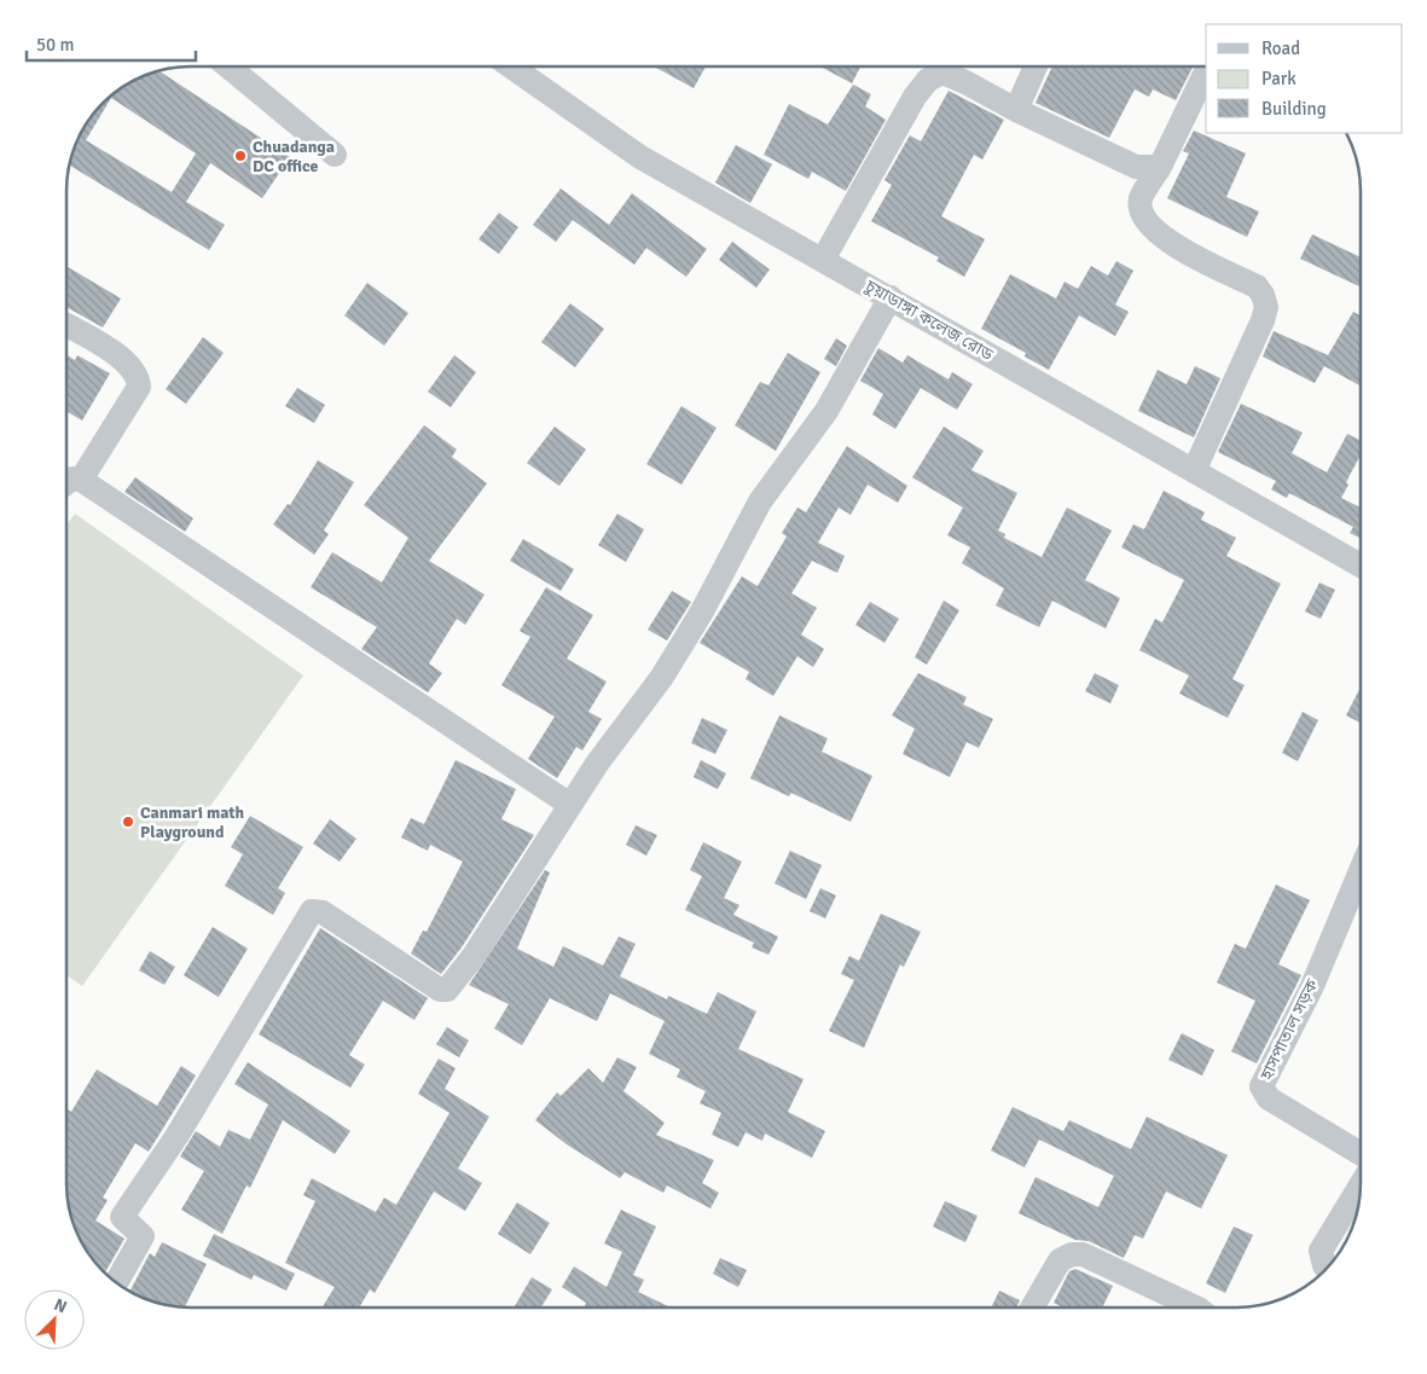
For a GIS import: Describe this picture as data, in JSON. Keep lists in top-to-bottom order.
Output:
{
  "streets": {
    "street": ["চুয়াডাঙ্গা কলেজ রোড", "হাসপাতাল সড়ক"]
  },
  "places": ["Chuadanga DC office", "Canmari math Playground"],
  "legend": ["Road", "Park", "Building"],
  "scale_bar": "50 m",
  "north": "top right"
}
